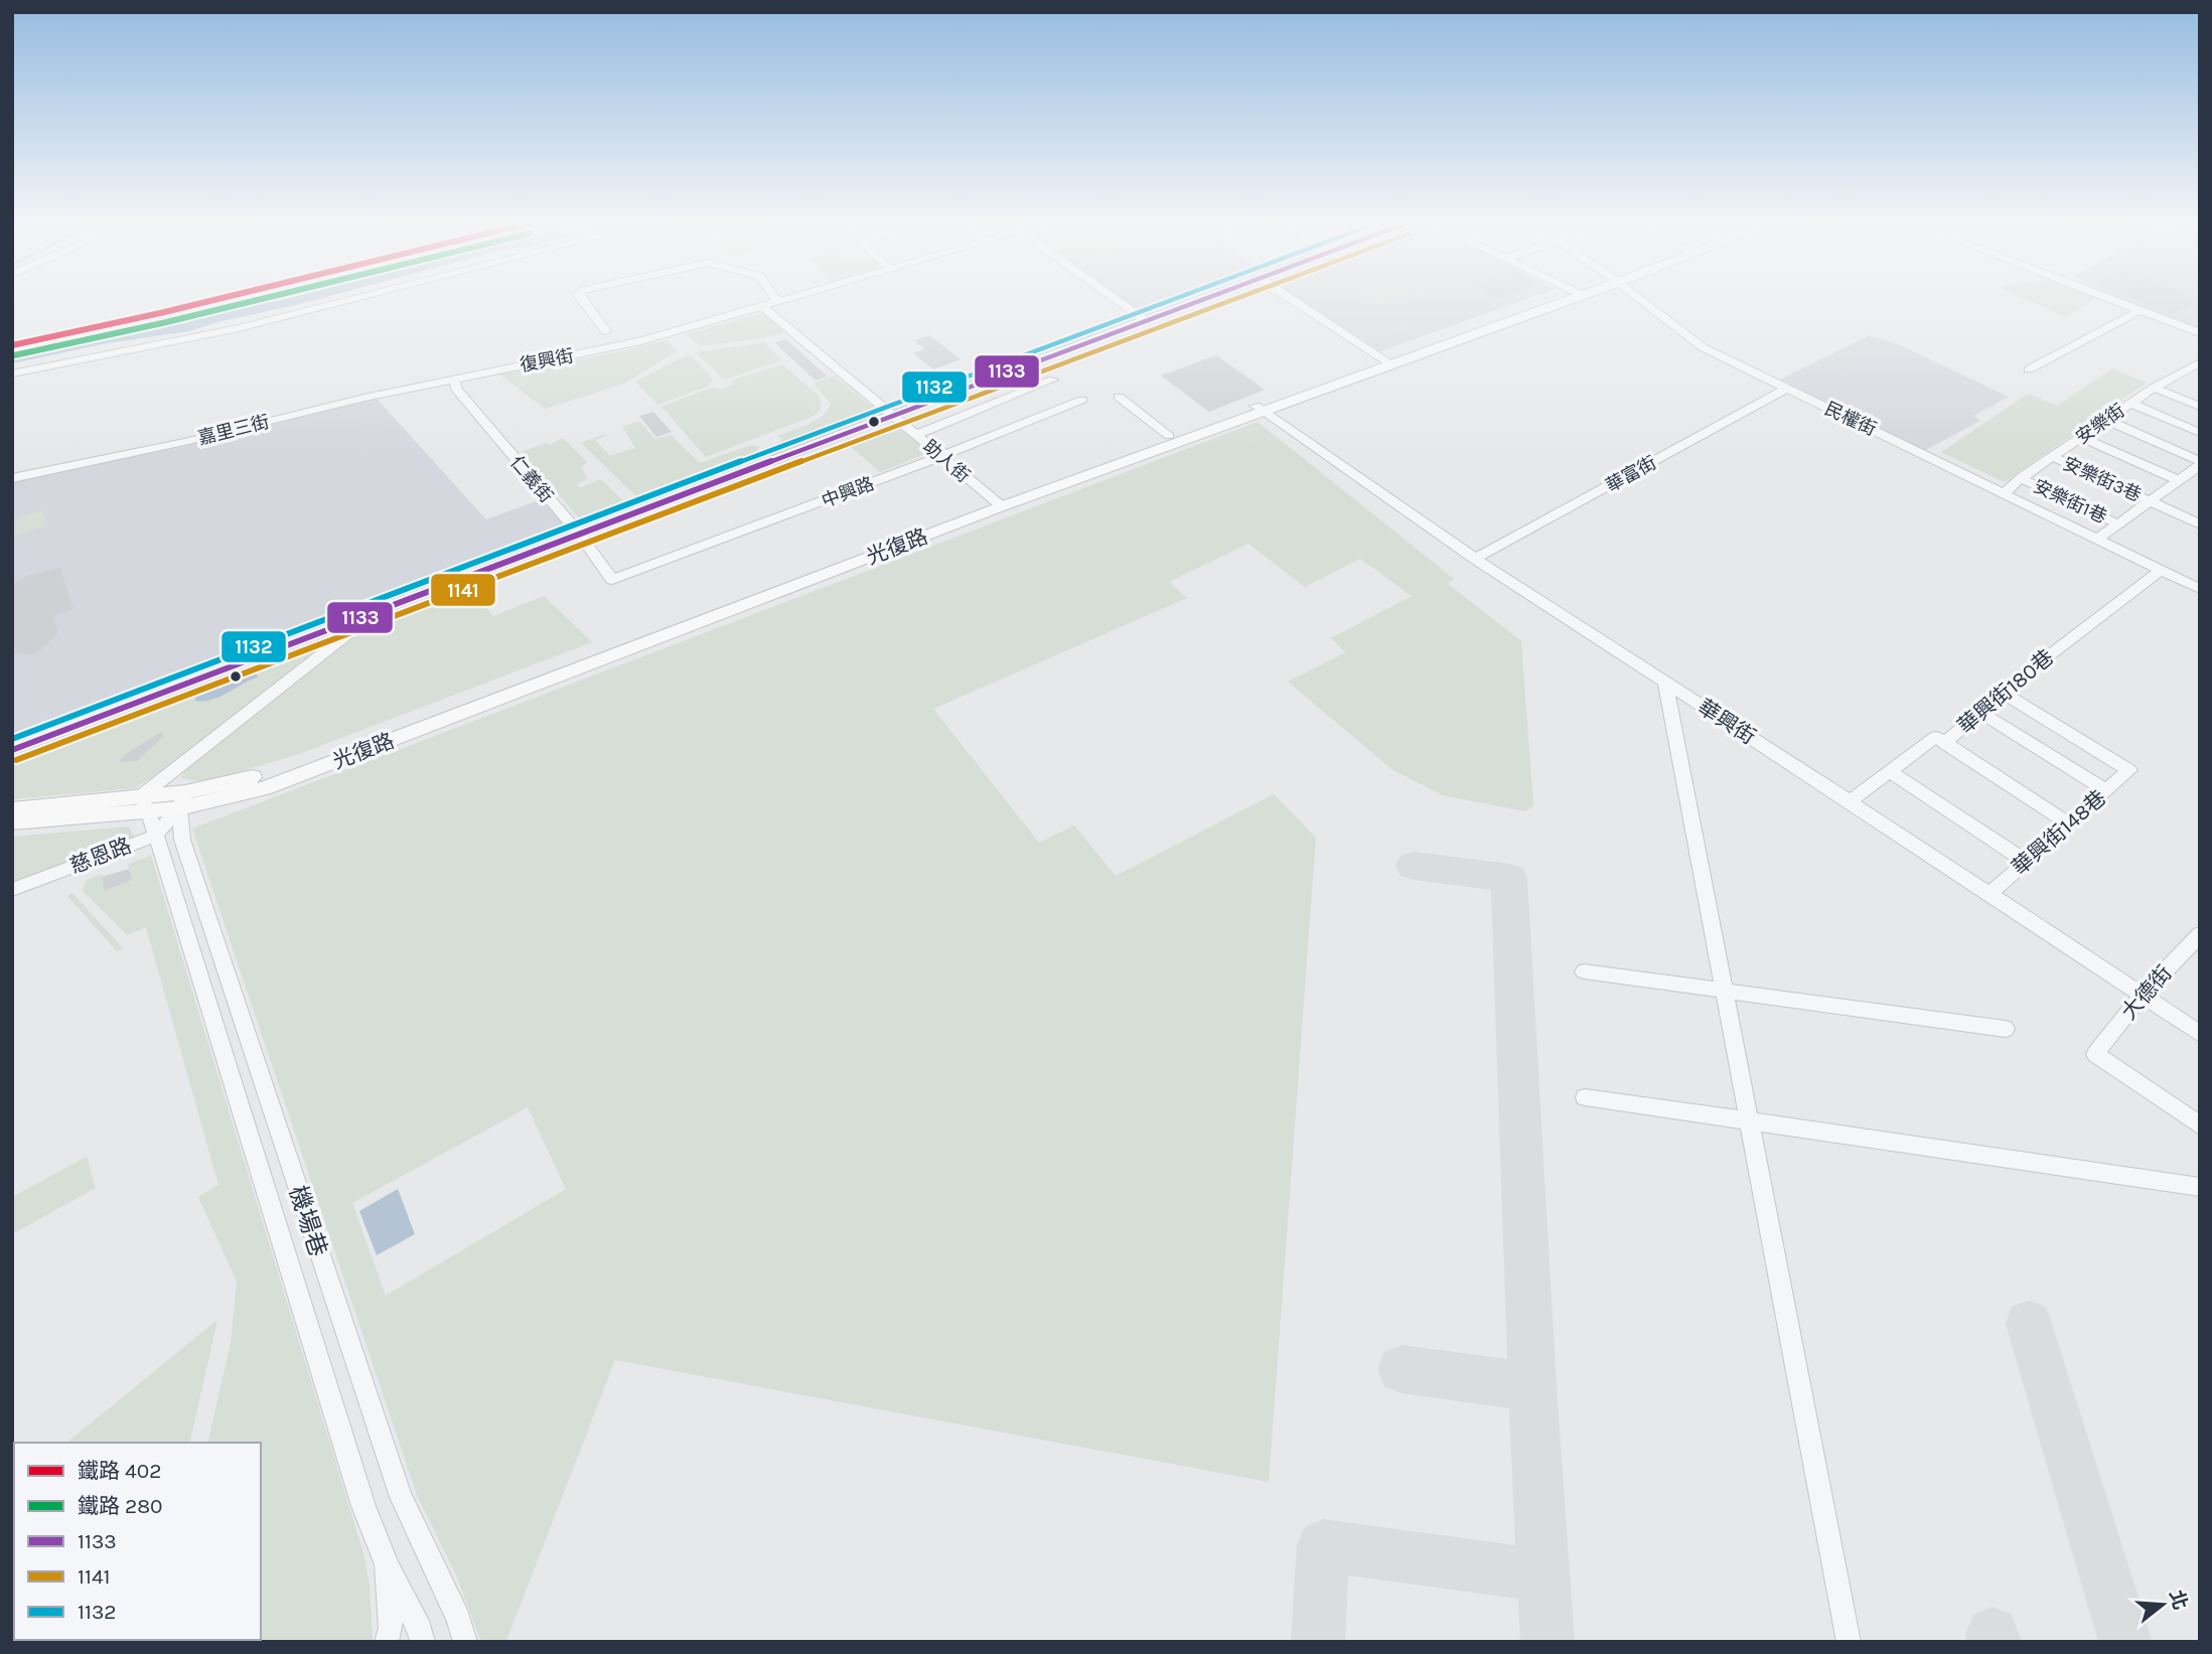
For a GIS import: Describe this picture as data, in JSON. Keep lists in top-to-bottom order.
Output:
{
  "streets": {
    "main road": ["光復路"],
    "street": [
      "復興街",
      "民權街",
      "安樂街",
      "嘉里三街",
      "助人街",
      "華富街",
      "仁義街",
      "安樂街3巷",
      "中興路",
      "安樂街1巷",
      "華興街180巷",
      "華興街",
      "華興街148巷",
      "慈恩路",
      "大德街",
      "機場巷"
    ]
  },
  "crossings": [
    ["復興街", "嘉里三街"],
    ["復興街", "助人街"],
    ["復興街", "仁義街"],
    ["民權街", "安樂街"],
    ["民權街", "華富街"],
    ["民權街", "華興街180巷"],
    ["安樂街", "安樂街3巷"],
    ["安樂街", "安樂街1巷"],
    ["嘉里三街", "仁義街"],
    ["助人街", "中興路"],
    ["助人街", "光復路"],
    ["華富街", "華興街"],
    ["仁義街", "中興路"],
    ["光復路", "華興街"],
    ["光復路", "慈恩路"],
    ["光復路", "機場巷"],
    ["華興街180巷", "華興街"],
    ["華興街180巷", "華興街148巷"],
    ["華興街", "華興街148巷"],
    ["華興街", "大德街"],
    ["慈恩路", "機場巷"]
  ],
  "lines": [
    "rail line 402",
    "rail line 280",
    "transit line 1133",
    "transit line 1141",
    "transit line 1132"
  ],
  "legend": [
    "鐵路 402",
    "鐵路 280",
    "1133",
    "1141",
    "1132"
  ],
  "north": "right"
}
